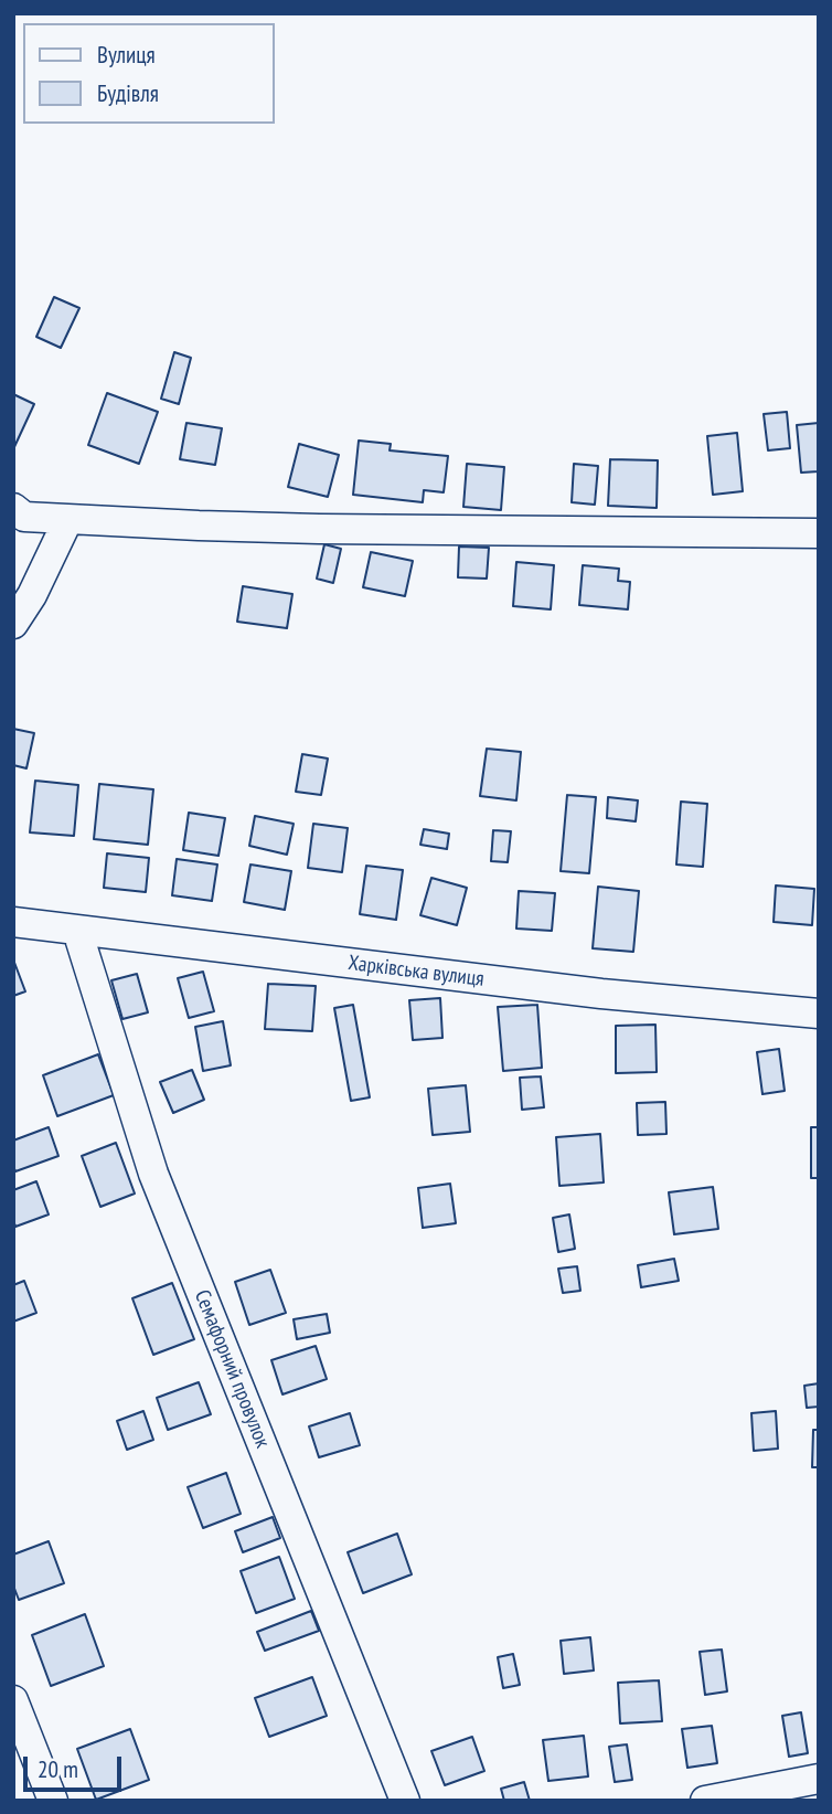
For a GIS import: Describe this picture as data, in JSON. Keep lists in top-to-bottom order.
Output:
{
  "streets": {
    "street": ["Харківська вулиця", "Семафорний провулок"]
  },
  "crossings": [
    ["Харківська вулиця", "Семафорний провулок"]
  ],
  "legend": ["Вулиця", "Будівля"],
  "scale_bar": "20 m"
}
